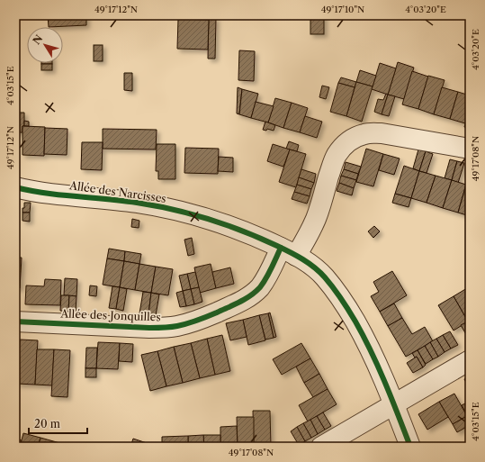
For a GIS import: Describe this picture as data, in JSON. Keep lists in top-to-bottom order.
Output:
{
  "streets": {
    "street": ["Allée des Narcisses", "Allée des Jonquilles"]
  },
  "crossings": [
    ["Allée des Narcisses", "Allée des Jonquilles"]
  ],
  "scale_bar": "20 m",
  "north": "top left",
  "coordinates": [
    "49°17'12\"N",
    "49°17'10\"N",
    "4°03'20\"E",
    "4°03'15\"E",
    "49°17'08\"N"
  ]
}
